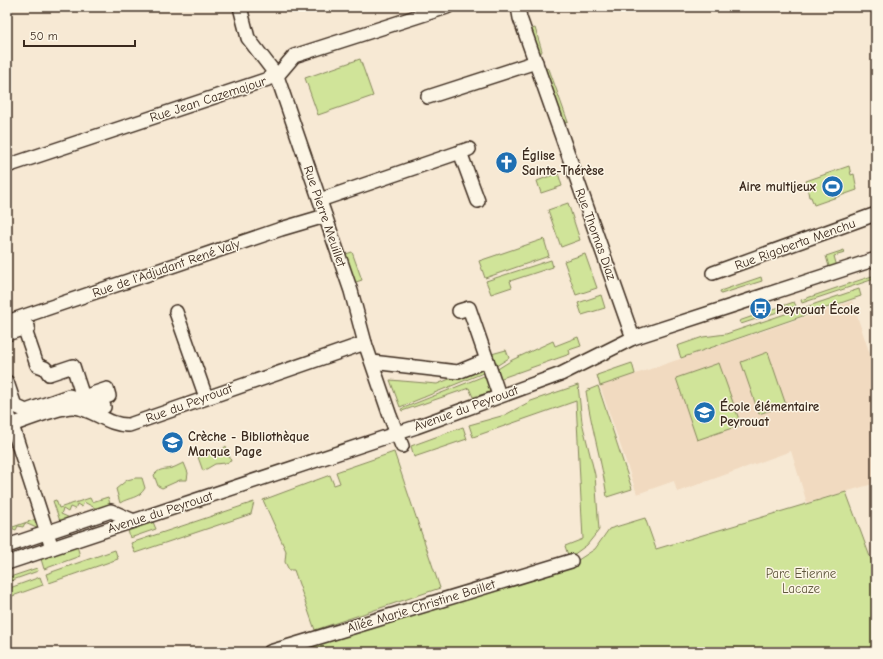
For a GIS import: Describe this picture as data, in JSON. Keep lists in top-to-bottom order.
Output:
{
  "streets": {
    "street": [
      "Rue Jean Cazemajour",
      "Rue Pierre Meuillet",
      "Rue Thomas Diaz",
      "Rue Rigoberta Menchu",
      "Rue de l'Adjudant René Valy",
      "Rue du Peyrouat",
      "Avenue du Peyrouat",
      "Allée Marie Christine Baillet"
    ]
  },
  "crossings": [
    ["Rue Jean Cazemajour", "Rue Pierre Meuillet"],
    ["Rue Pierre Meuillet", "Rue de l'Adjudant René Valy"],
    ["Rue Pierre Meuillet", "Rue du Peyrouat"],
    ["Rue Pierre Meuillet", "Avenue du Peyrouat"],
    ["Rue Thomas Diaz", "Avenue du Peyrouat"]
  ],
  "parks": ["Parc Etienne Lacaze"],
  "places": {
    "church": ["Église Sainte-Thérèse"],
    "sports": ["Aire multijeux"],
    "bus stop": ["Peyrouat École"],
    "school or university": ["École élémentaire Peyrouat", "Crèche - Bibliothèque Marque Page"]
  },
  "scale_bar": "50 m"
}
